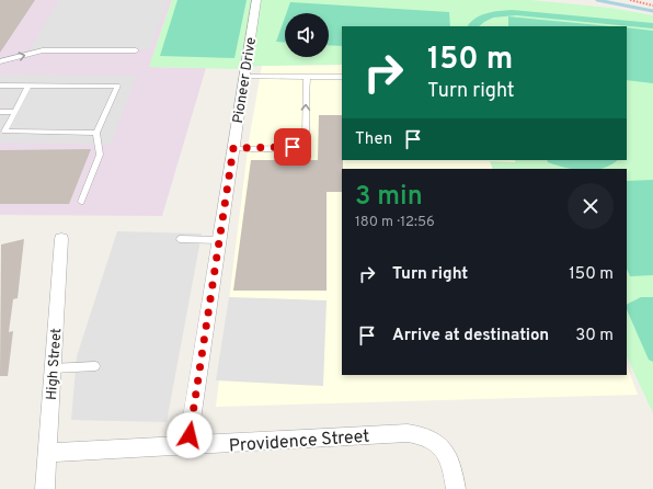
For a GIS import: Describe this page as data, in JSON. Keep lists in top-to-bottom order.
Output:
{
  "streets": {
    "street": ["Pioneer Drive", "High Street", "Providence Street"]
  },
  "crossings": [
    ["Pioneer Drive", "Providence Street"],
    ["High Street", "Providence Street"]
  ],
  "page": {
    "turn": ["150 m", "Turn right"],
    "then": "Then",
    "heading": ["3 min", "180 m · 12:56"],
    "list": [
      {
        "name": "Turn right",
        "value": "150 m"
      },
      {
        "name": "Arrive at destination",
        "value": "30 m"
      }
    ]
  }
}
